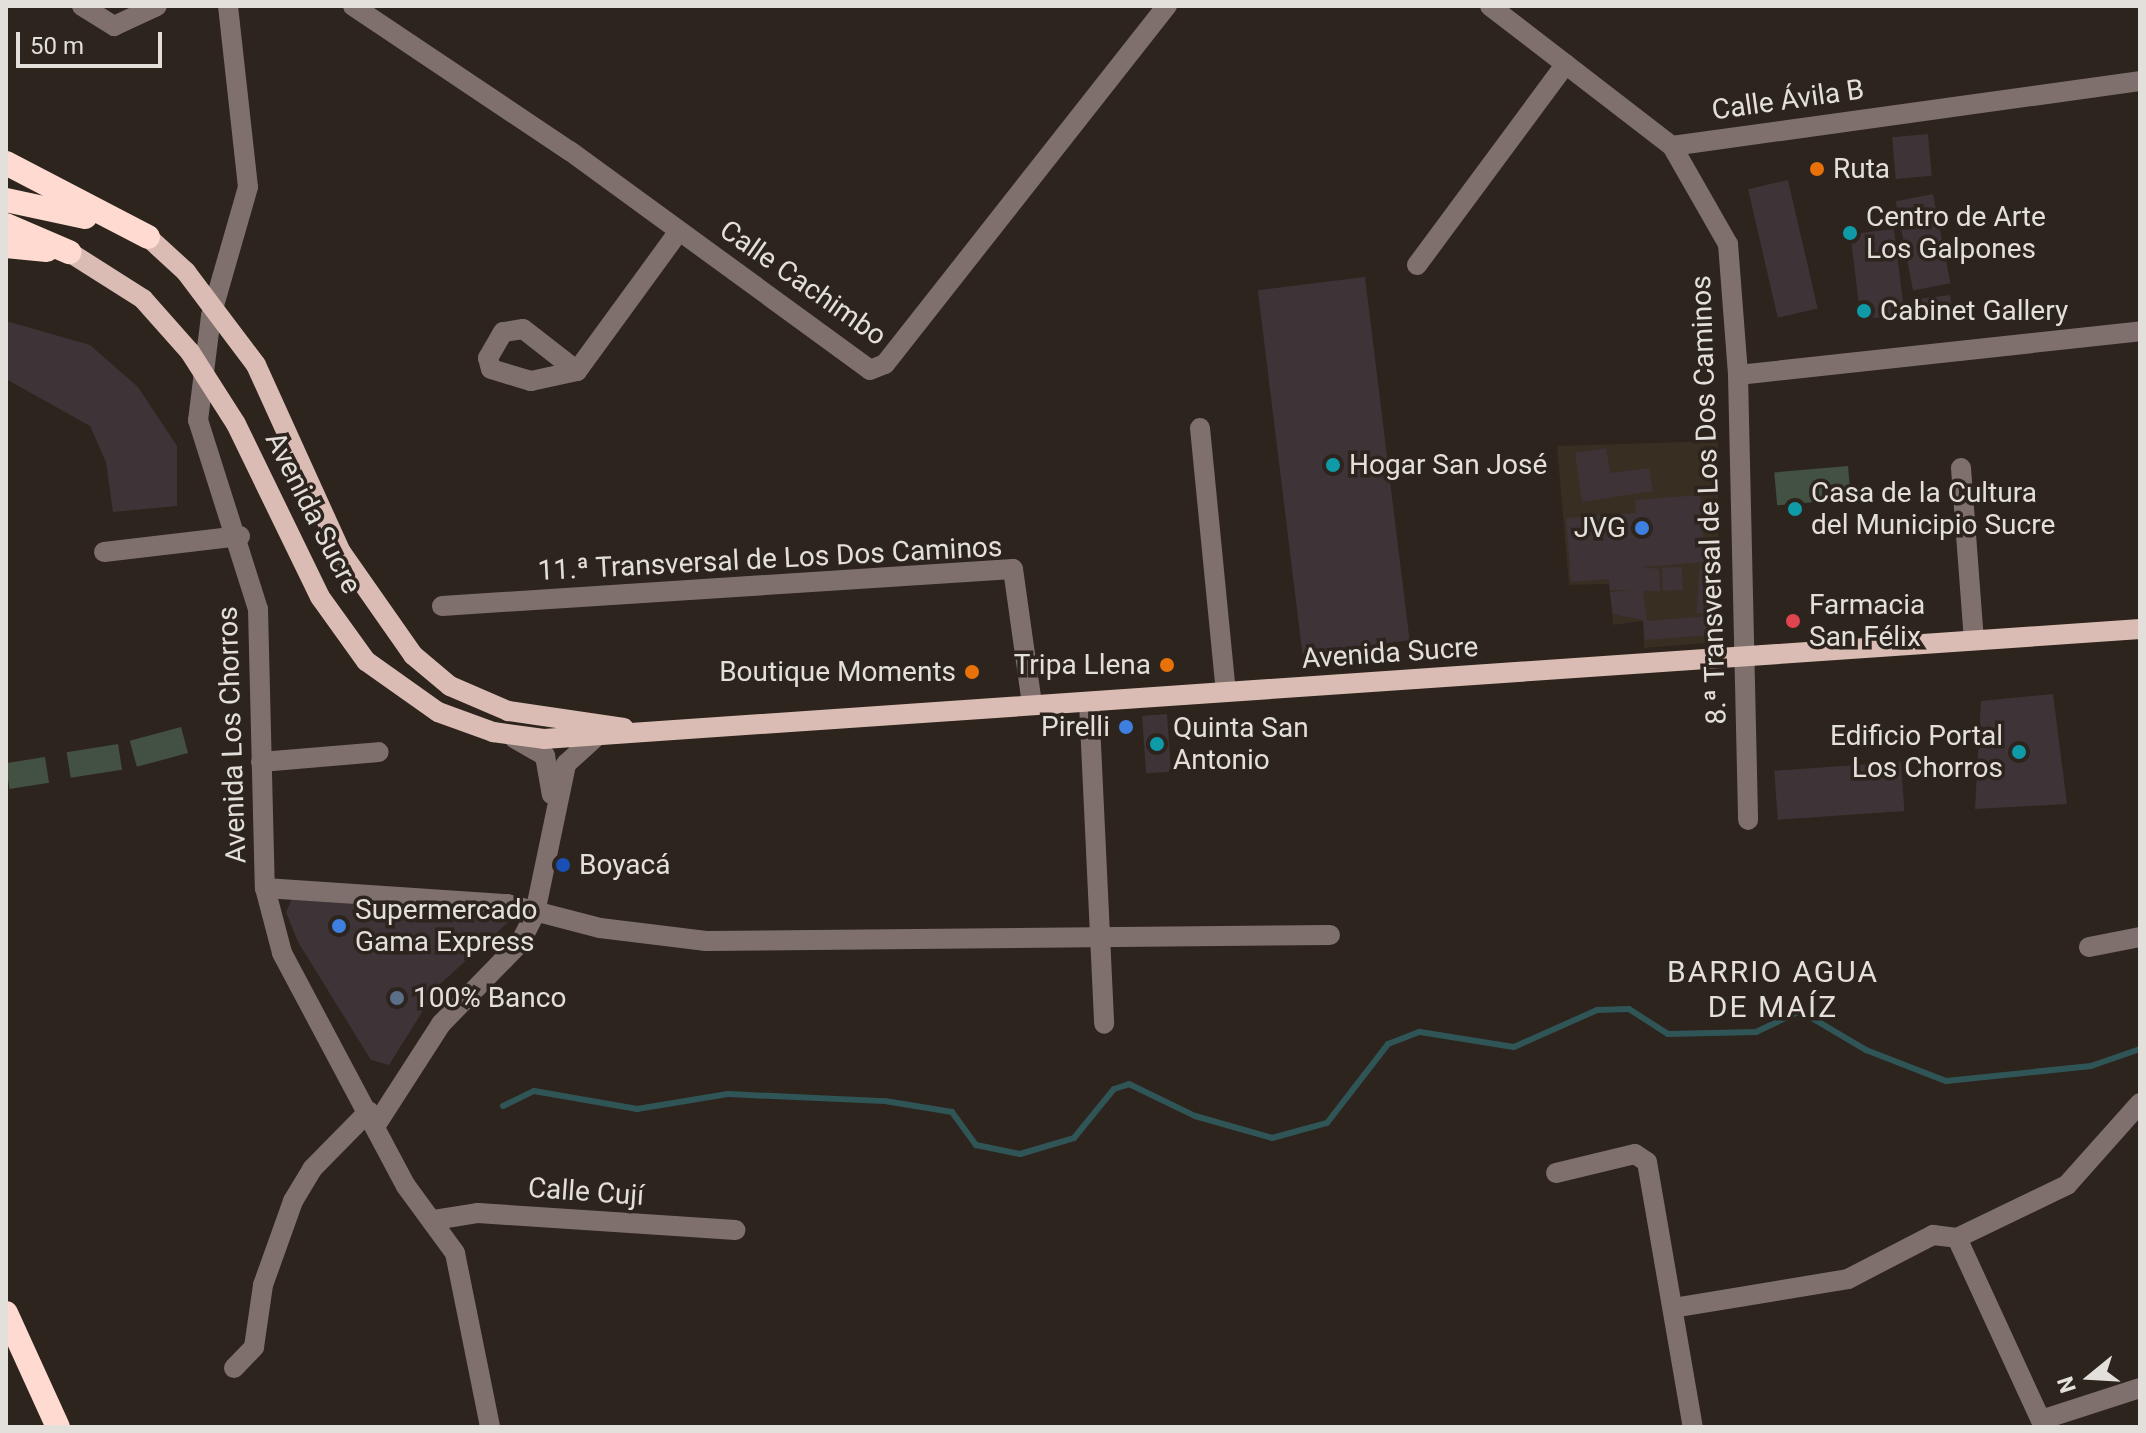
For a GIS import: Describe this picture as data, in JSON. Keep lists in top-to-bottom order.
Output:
{
  "streets": {
    "main road": ["Avenida Sucre"],
    "street": [
      "Calle Ávila B",
      "Calle Cachimbo",
      "8.ª Transversal de Los Dos Caminos",
      "11.ª Transversal de Los Dos Caminos",
      "Avenida Los Chorros",
      "Calle Cují"
    ]
  },
  "crossings": [
    ["Calle Ávila B", "8.ª Transversal de Los Dos Caminos"],
    ["8.ª Transversal de Los Dos Caminos", "Avenida Sucre"],
    ["Avenida Sucre", "11.ª Transversal de Los Dos Caminos"],
    ["Avenida Los Chorros", "Calle Cují"]
  ],
  "districts": ["BARRIO AGUA DE MAÍZ"],
  "places": [
    "Ruta",
    "Centro de Arte Los Galpones",
    "Cabinet Gallery",
    "Hogar San José",
    "Casa de la Cultura del Municipio Sucre",
    "JVG",
    "Farmacia San Félix",
    "Tripa Llena",
    "Boutique Moments",
    "Pirelli",
    "Quinta San Antonio",
    "Edificio Portal Los Chorros",
    "Boyacá",
    "Supermercado Gama Express",
    "100% Banco"
  ],
  "scale_bar": "50 m",
  "north": "left"
}
